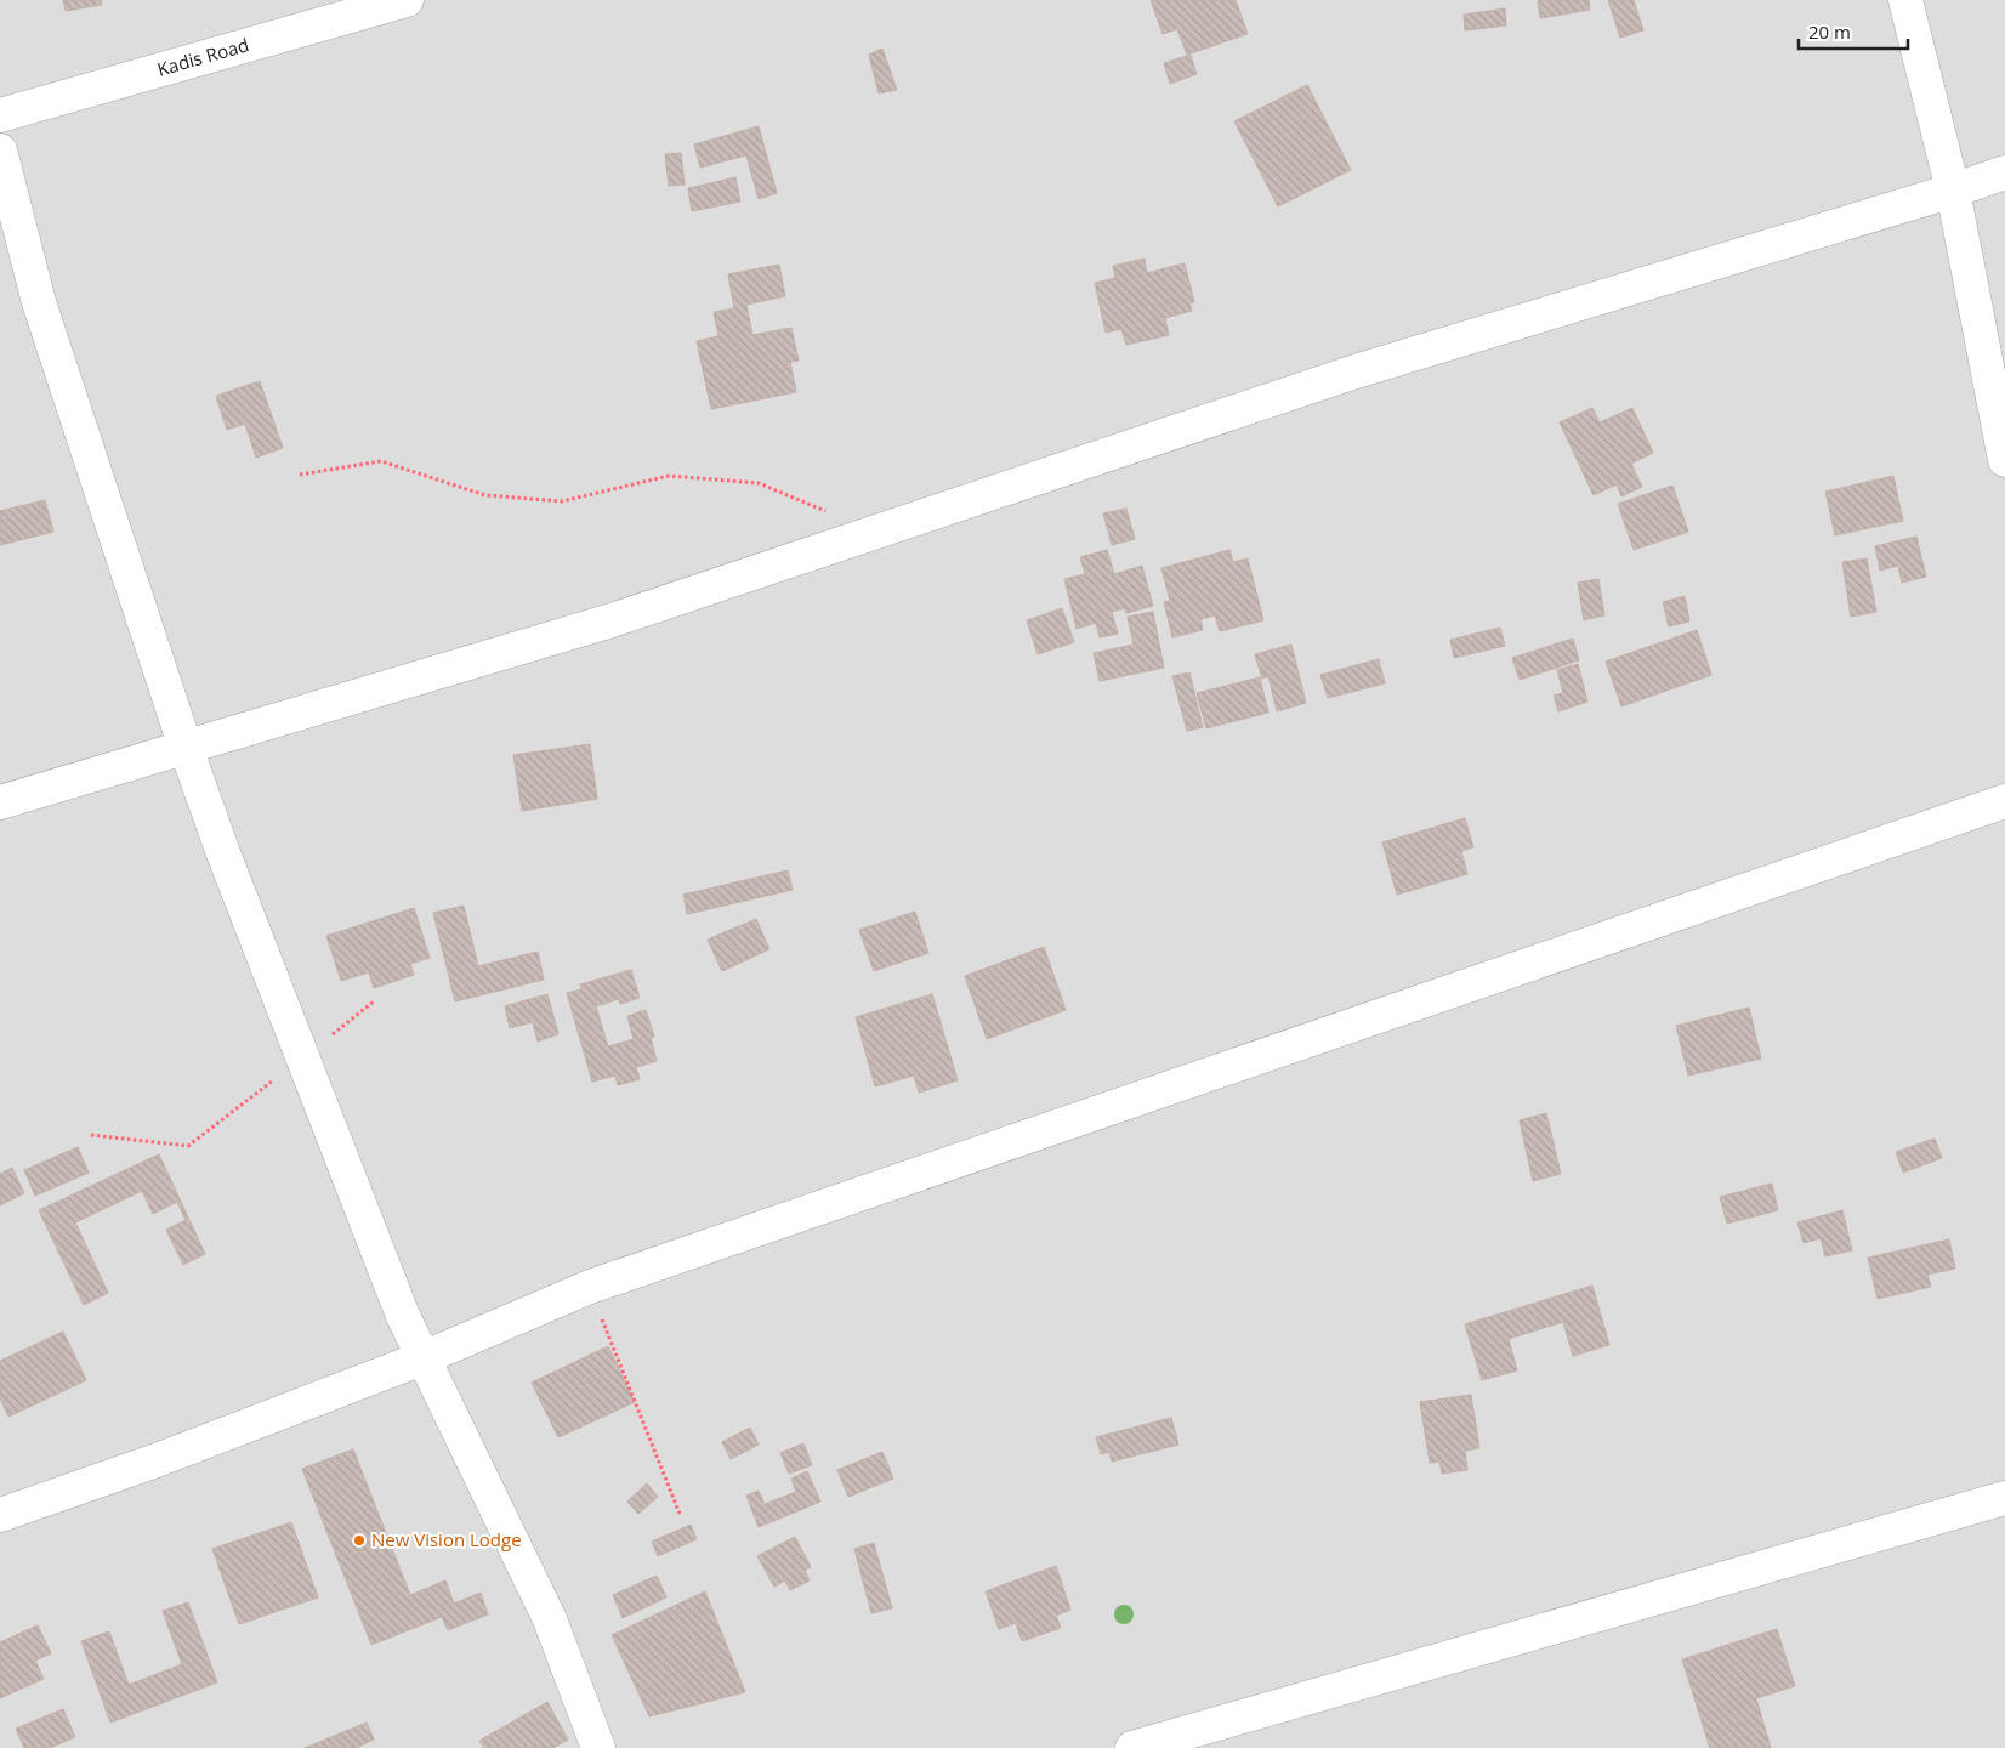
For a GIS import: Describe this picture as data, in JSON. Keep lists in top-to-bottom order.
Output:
{
  "streets": {
    "street": ["Kadis Road"]
  },
  "places": ["New Vision Lodge"],
  "scale_bar": "20 m"
}
